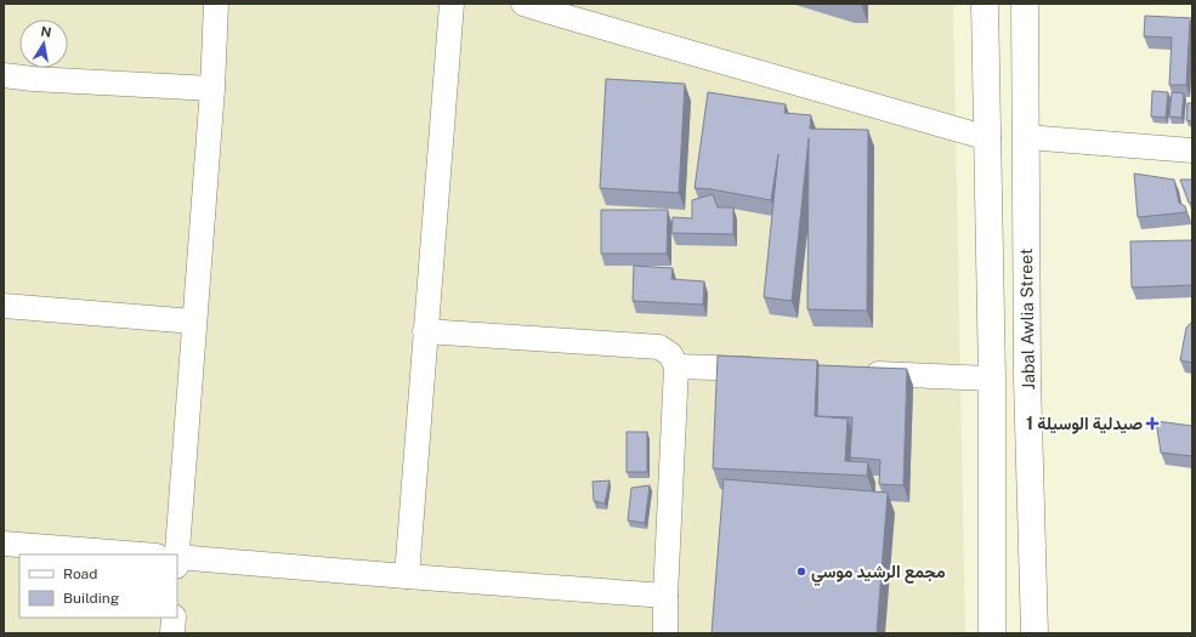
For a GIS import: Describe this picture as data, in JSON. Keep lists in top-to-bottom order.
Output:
{
  "streets": {
    "main road": ["Jabal Awlia Street"]
  },
  "places": {
    "health": ["صيدلية الوسيلة 1"],
    "other": ["مجمع الرشيد موسي"]
  },
  "legend": ["Road", "Building"],
  "north": "top"
}
